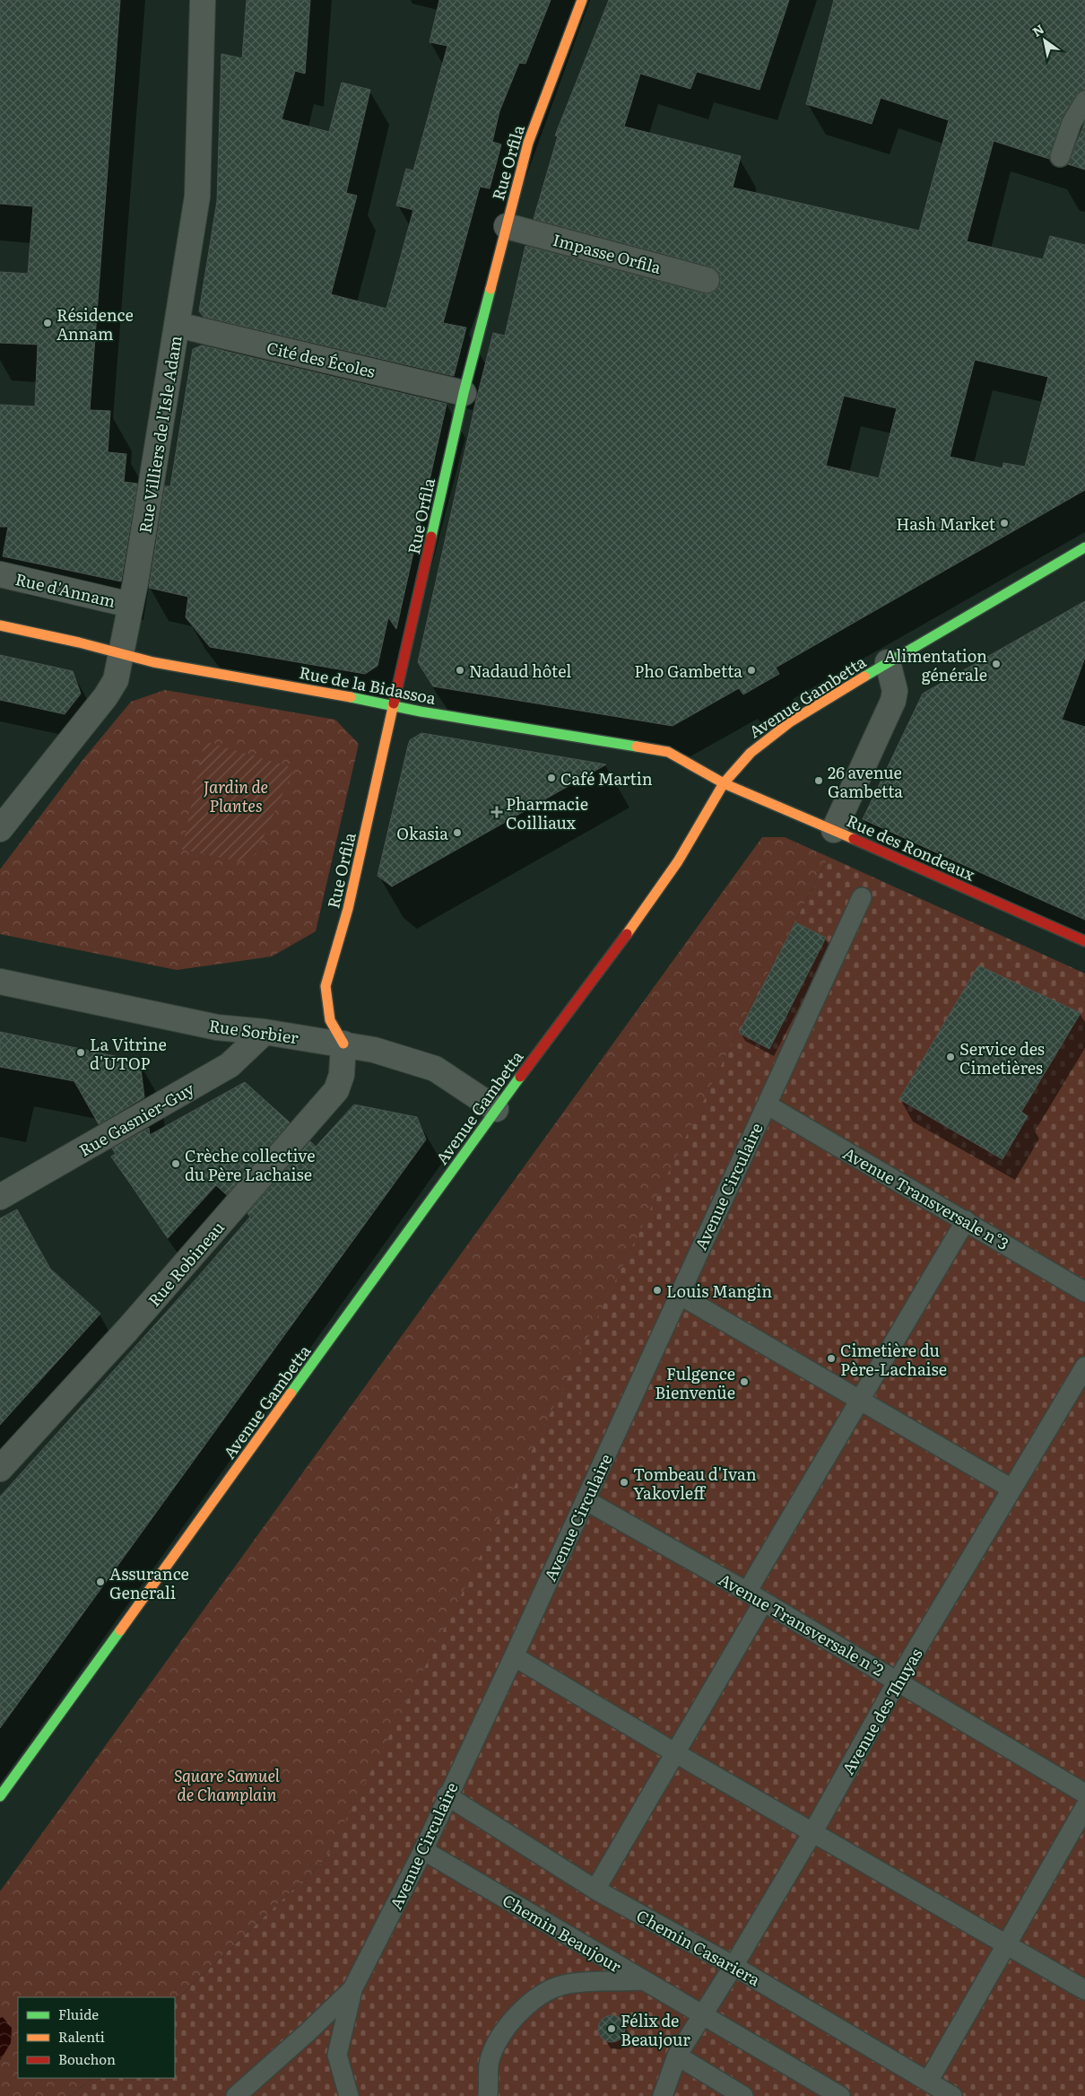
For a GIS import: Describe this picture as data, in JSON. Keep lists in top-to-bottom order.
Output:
{
  "streets": {
    "street": [
      "Rue Orfila",
      "Impasse Orfila",
      "Cité des Écoles",
      "Rue Villiers de l'Isle Adam",
      "Rue d'Annam",
      "Rue de la Bidassoa",
      "Avenue Gambetta",
      "Rue des Rondeaux",
      "Rue Sorbier",
      "Rue Gasnier-Guy",
      "Rue Robineau"
    ],
    "lane": [
      "Avenue Circulaire",
      "Avenue Transversale n°3",
      "Avenue Transversale n°2",
      "Avenue des Thuyas",
      "Chemin Beaujour",
      "Chemin Casariera"
    ]
  },
  "crossings": [
    ["Rue Orfila", "Impasse Orfila"],
    ["Rue Orfila", "Cité des Écoles"],
    ["Rue Orfila", "Rue de la Bidassoa"],
    ["Rue Orfila", "Rue Sorbier"],
    ["Rue Orfila", "Rue Robineau"],
    ["Cité des Écoles", "Rue Villiers de l'Isle Adam"],
    ["Rue Villiers de l'Isle Adam", "Rue d'Annam"],
    ["Rue Villiers de l'Isle Adam", "Rue de la Bidassoa"],
    ["Rue de la Bidassoa", "Avenue Gambetta"],
    ["Rue de la Bidassoa", "Rue des Rondeaux"],
    ["Avenue Gambetta", "Rue des Rondeaux"],
    ["Avenue Gambetta", "Rue Sorbier"],
    ["Rue Sorbier", "Rue Gasnier-Guy"],
    ["Rue Sorbier", "Rue Robineau"],
    ["Avenue Circulaire", "Avenue Transversale n°3"],
    ["Avenue Circulaire", "Avenue Transversale n°2"],
    ["Avenue Circulaire", "Chemin Beaujour"],
    ["Avenue Circulaire", "Chemin Casariera"],
    ["Avenue Transversale n°2", "Avenue des Thuyas"],
    ["Avenue des Thuyas", "Chemin Beaujour"],
    ["Avenue des Thuyas", "Chemin Casariera"]
  ],
  "parks": ["Jardin de Plantes", "Square Samuel de Champlain"],
  "places": {
    "other": [
      "Résidence Annam",
      "Hash Market",
      "Alimentation générale",
      "Nadaud hôtel",
      "Pho Gambetta",
      "Café Martin",
      "26 avenue Gambetta",
      "Okasia",
      "La Vitrine d'UTOP",
      "Service des Cimetières",
      "Crèche collective du Père Lachaise",
      "Louis Mangin",
      "Cimetière du Père-Lachaise",
      "Fulgence Bienvenüe",
      "Tombeau d'Ivan Yakovleff",
      "Assurance Generali",
      "Félix de Beaujour"
    ],
    "health": ["Pharmacie Coilliaux"]
  },
  "legend": ["Fluide", "Ralenti", "Bouchon"],
  "north": "top left"
}
